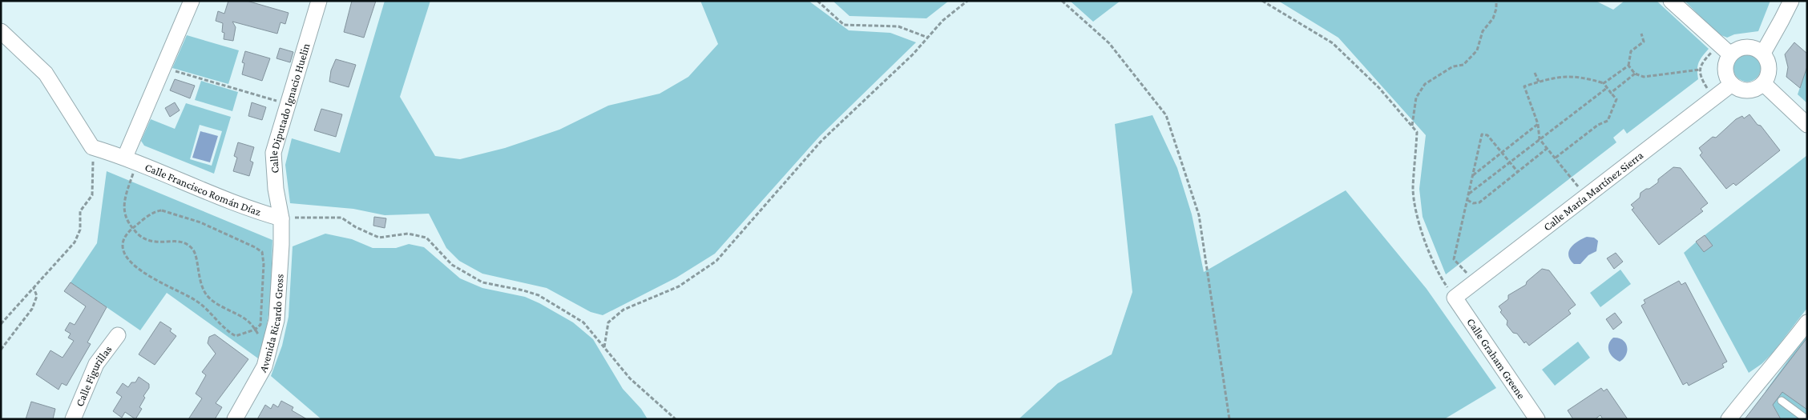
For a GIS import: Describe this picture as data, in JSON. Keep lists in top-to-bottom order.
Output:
{
  "streets": {
    "street": [
      "Calle Diputado Ignacio Huelin",
      "Calle Francisco Román Díaz",
      "Calle María Martínez Sierra",
      "Avenida Ricardo Gross",
      "Calle Graham Greene",
      "Calle Figurillas"
    ]
  },
  "crossings": [
    ["Calle Diputado Ignacio Huelin", "Calle Francisco Román Díaz"],
    ["Calle Diputado Ignacio Huelin", "Avenida Ricardo Gross"],
    ["Calle Francisco Román Díaz", "Avenida Ricardo Gross"],
    ["Calle María Martínez Sierra", "Calle Graham Greene"]
  ]
}
